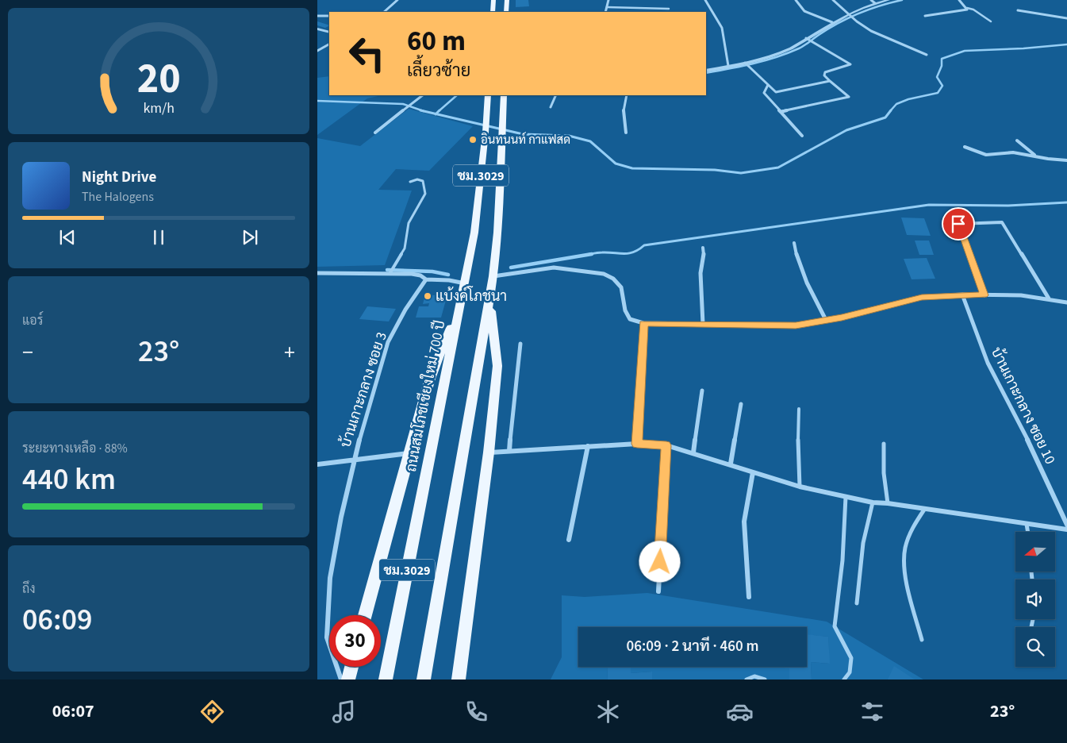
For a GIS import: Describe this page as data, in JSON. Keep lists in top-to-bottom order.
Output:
{
  "streets": {
    "main road": ["ชม.3029", "ถนนสมโภชเชียงใหม่ 700 ปี"],
    "street": ["บ้านเกาะกลาง ซอย 3", "บ้านเกาะกลาง ซอย 10"]
  },
  "places": ["อินทนนท์ กาแฟสด", "แบ้งค์โภชนา"],
  "north": "left",
  "page": {
    "turn": ["60 m", "เลี้ยวซ้าย"],
    "song": ["Night Drive", "The Halogens"],
    "tile": [
      "แอร์",
      ["ระยะทางเหลือ · 88%", "440 km"],
      ["ถึง", "06:09"]
    ],
    "heat": ["−", "23°", "+"],
    "limit": "30",
    "trip": "06:09 · 2 นาที · 460 m",
    "tabs": ["06:07", "23°"],
    "gauge": ["20", "km/h"]
  }
}
